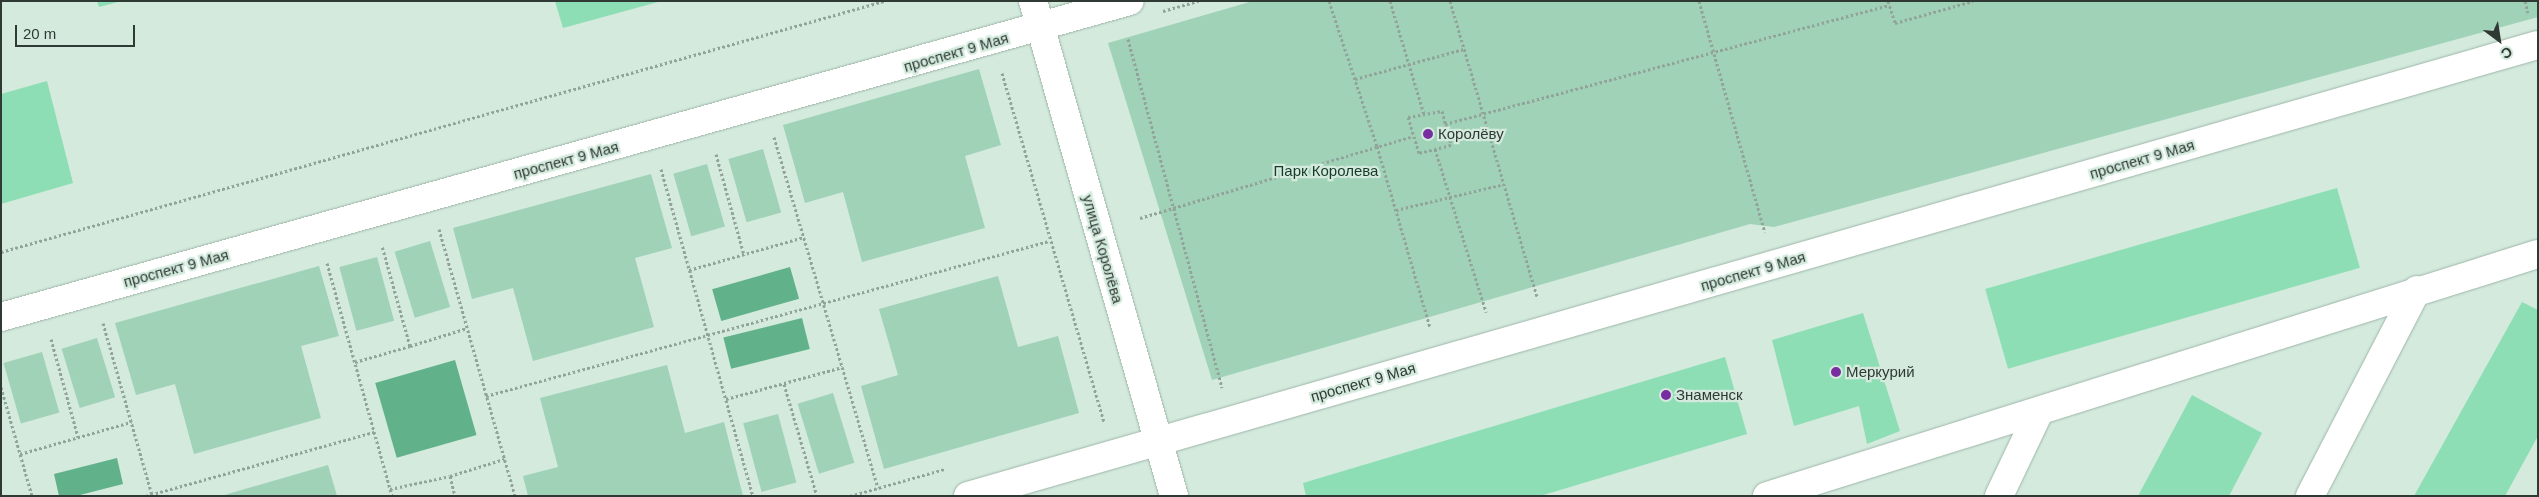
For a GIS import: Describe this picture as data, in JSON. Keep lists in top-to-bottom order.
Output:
{
  "streets": {
    "street": ["проспект 9 Мая", "улица Королёва"]
  },
  "crossings": [
    ["проспект 9 Мая", "улица Королёва"]
  ],
  "parks": ["Парк Королева"],
  "places": ["Королёву", "Меркурий", "Знаменск"],
  "scale_bar": "20 m",
  "north": "bottom right"
}
